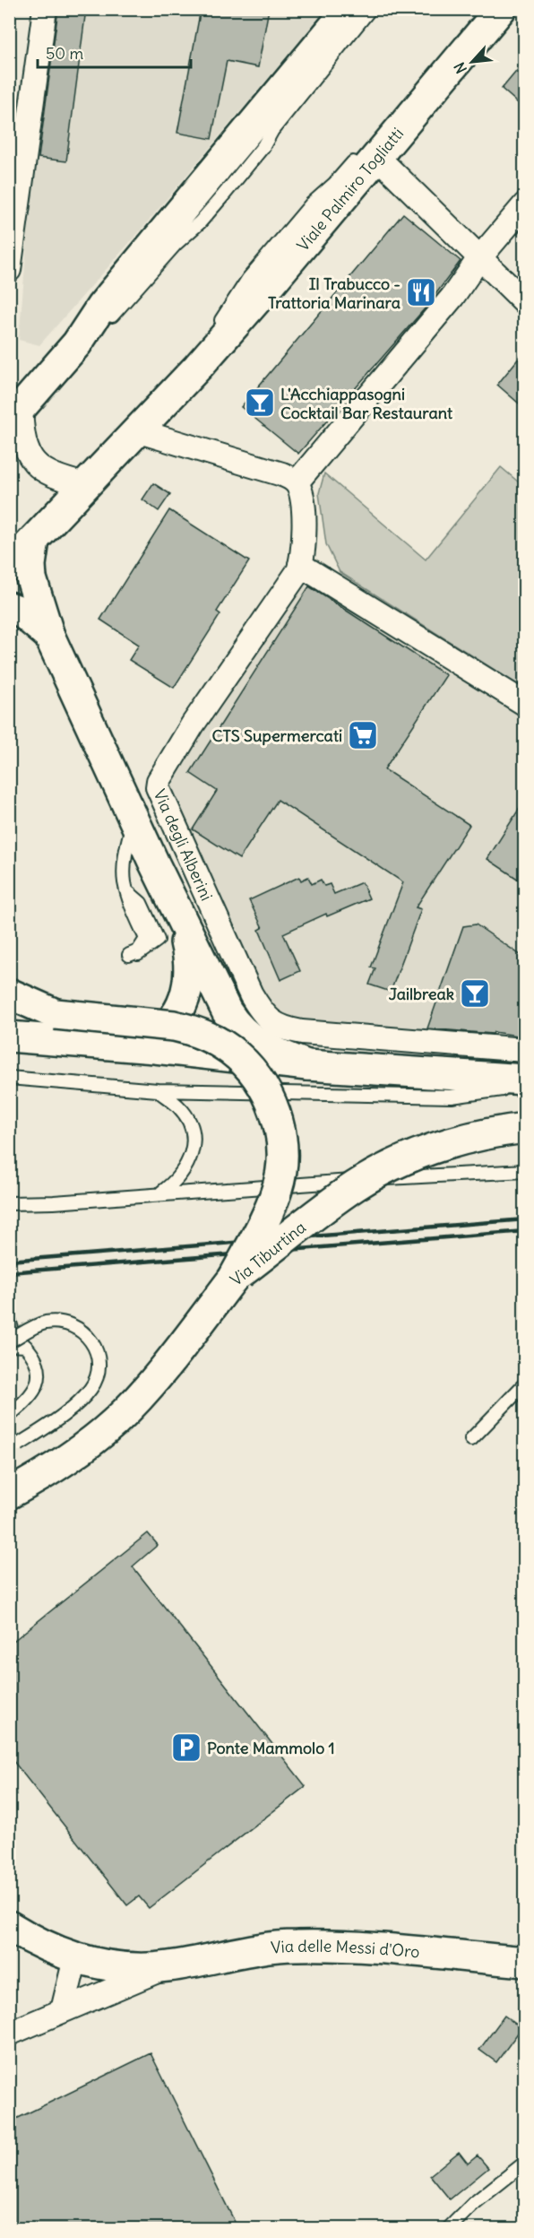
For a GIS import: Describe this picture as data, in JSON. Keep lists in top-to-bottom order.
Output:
{
  "streets": {
    "main road": ["Viale Palmiro Togliatti", "Via Tiburtina", "Via delle Messi d'Oro"],
    "street": ["Via degli Alberini"]
  },
  "places": {
    "restaurant": ["Il Trabucco - Trattoria Marinara"],
    "bar": ["L'Acchiappasogni Cocktail Bar Restaurant", "Jailbreak"],
    "supermarket": ["CTS Supermercati"],
    "parking": ["Ponte Mammolo 1"]
  },
  "scale_bar": "50 m",
  "north": "bottom left"
}
